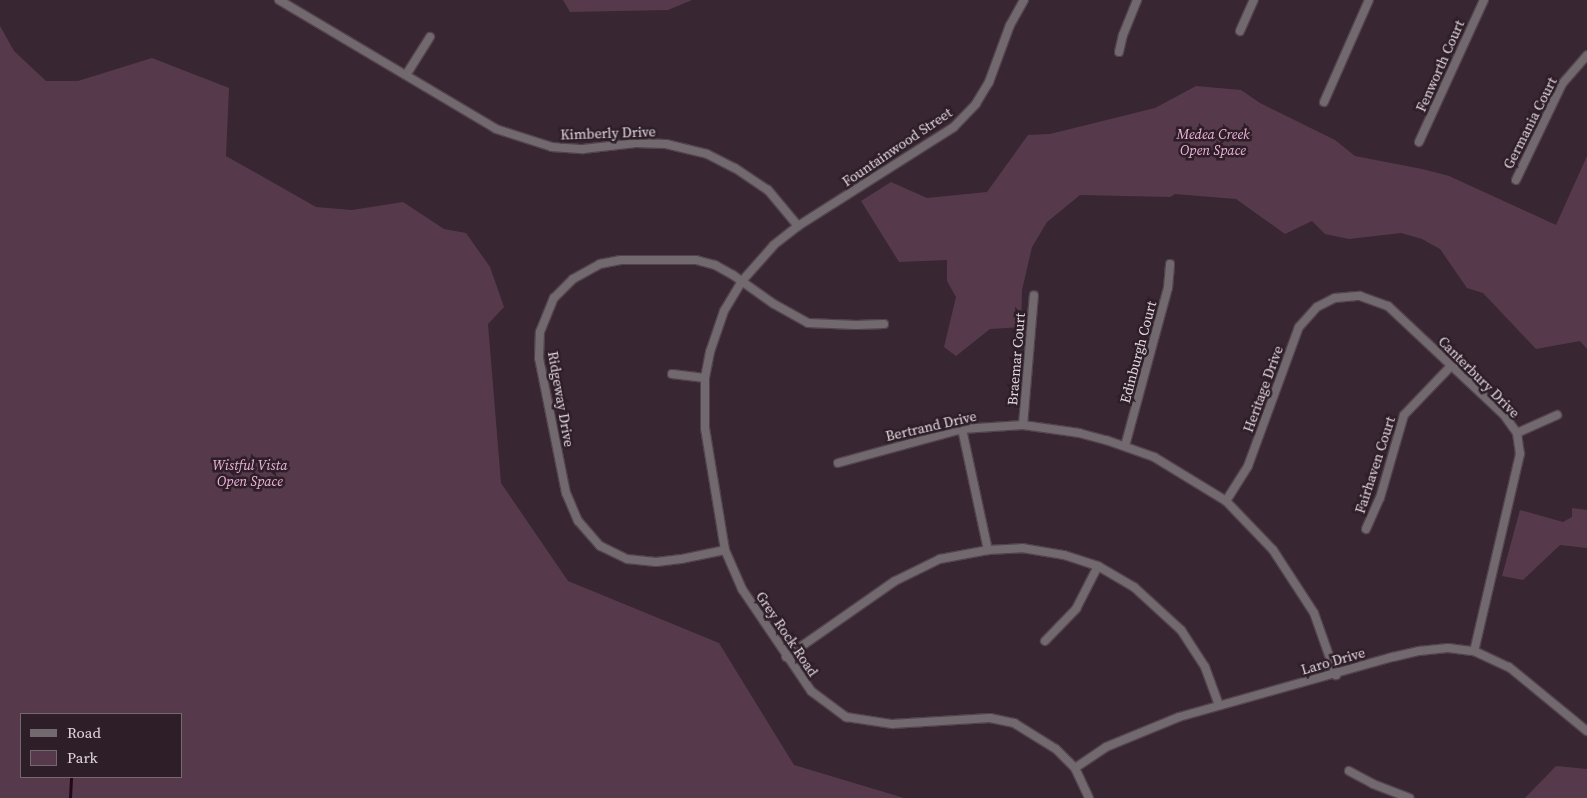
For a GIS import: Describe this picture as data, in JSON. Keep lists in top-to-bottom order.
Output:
{
  "streets": {
    "street": [
      "Fenworth Court",
      "Germania Court",
      "Kimberly Drive",
      "Fountainwood Street",
      "Edinburgh Court",
      "Braemar Court",
      "Canterbury Drive",
      "Heritage Drive",
      "Ridgeway Drive",
      "Bertrand Drive",
      "Fairhaven Court",
      "Grey Rock Road",
      "Laro Drive"
    ]
  },
  "crossings": [
    ["Kimberly Drive", "Fountainwood Street"],
    ["Fountainwood Street", "Ridgeway Drive"],
    ["Fountainwood Street", "Grey Rock Road"],
    ["Edinburgh Court", "Bertrand Drive"],
    ["Braemar Court", "Bertrand Drive"],
    ["Canterbury Drive", "Heritage Drive"],
    ["Canterbury Drive", "Fairhaven Court"],
    ["Canterbury Drive", "Laro Drive"],
    ["Heritage Drive", "Bertrand Drive"],
    ["Ridgeway Drive", "Grey Rock Road"],
    ["Bertrand Drive", "Laro Drive"],
    ["Grey Rock Road", "Laro Drive"]
  ],
  "parks": ["Medea Creek Open Space", "Wistful Vista Open Space"],
  "legend": ["Road", "Park"]
}
